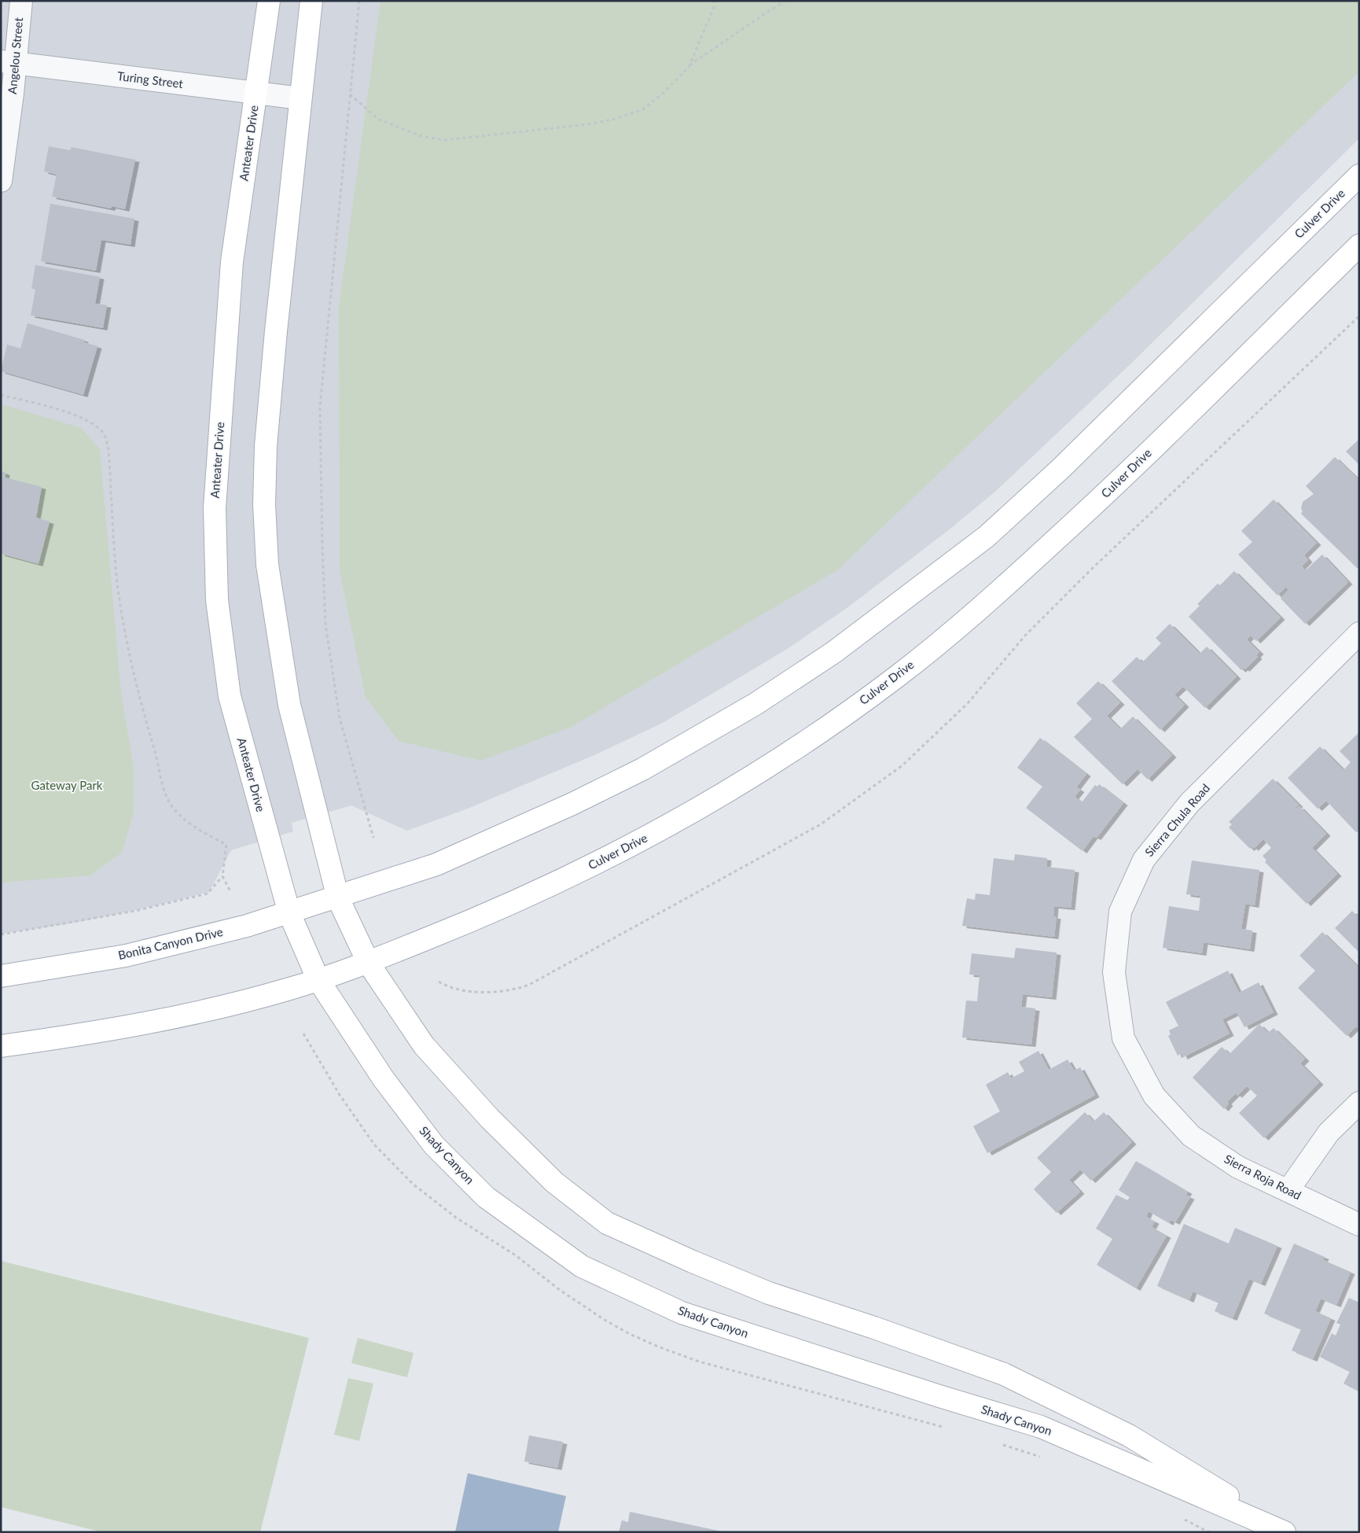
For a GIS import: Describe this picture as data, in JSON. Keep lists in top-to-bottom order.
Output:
{
  "streets": {
    "main road": [
      "Anteater Drive",
      "Culver Drive",
      "Bonita Canyon Drive",
      "Shady Canyon"
    ],
    "street": [
      "Angelou Street",
      "Turing Street",
      "Sierra Chula Road",
      "Sierra Roja Road"
    ]
  },
  "crossings": [
    ["Angelou Street", "Turing Street"],
    ["Turing Street", "Anteater Drive"],
    ["Anteater Drive", "Bonita Canyon Drive"],
    ["Anteater Drive", "Shady Canyon"],
    ["Culver Drive", "Bonita Canyon Drive"],
    ["Culver Drive", "Shady Canyon"],
    ["Sierra Chula Road", "Sierra Roja Road"],
    ["Bonita Canyon Drive", "Shady Canyon"]
  ],
  "parks": ["Gateway Park"]
}
